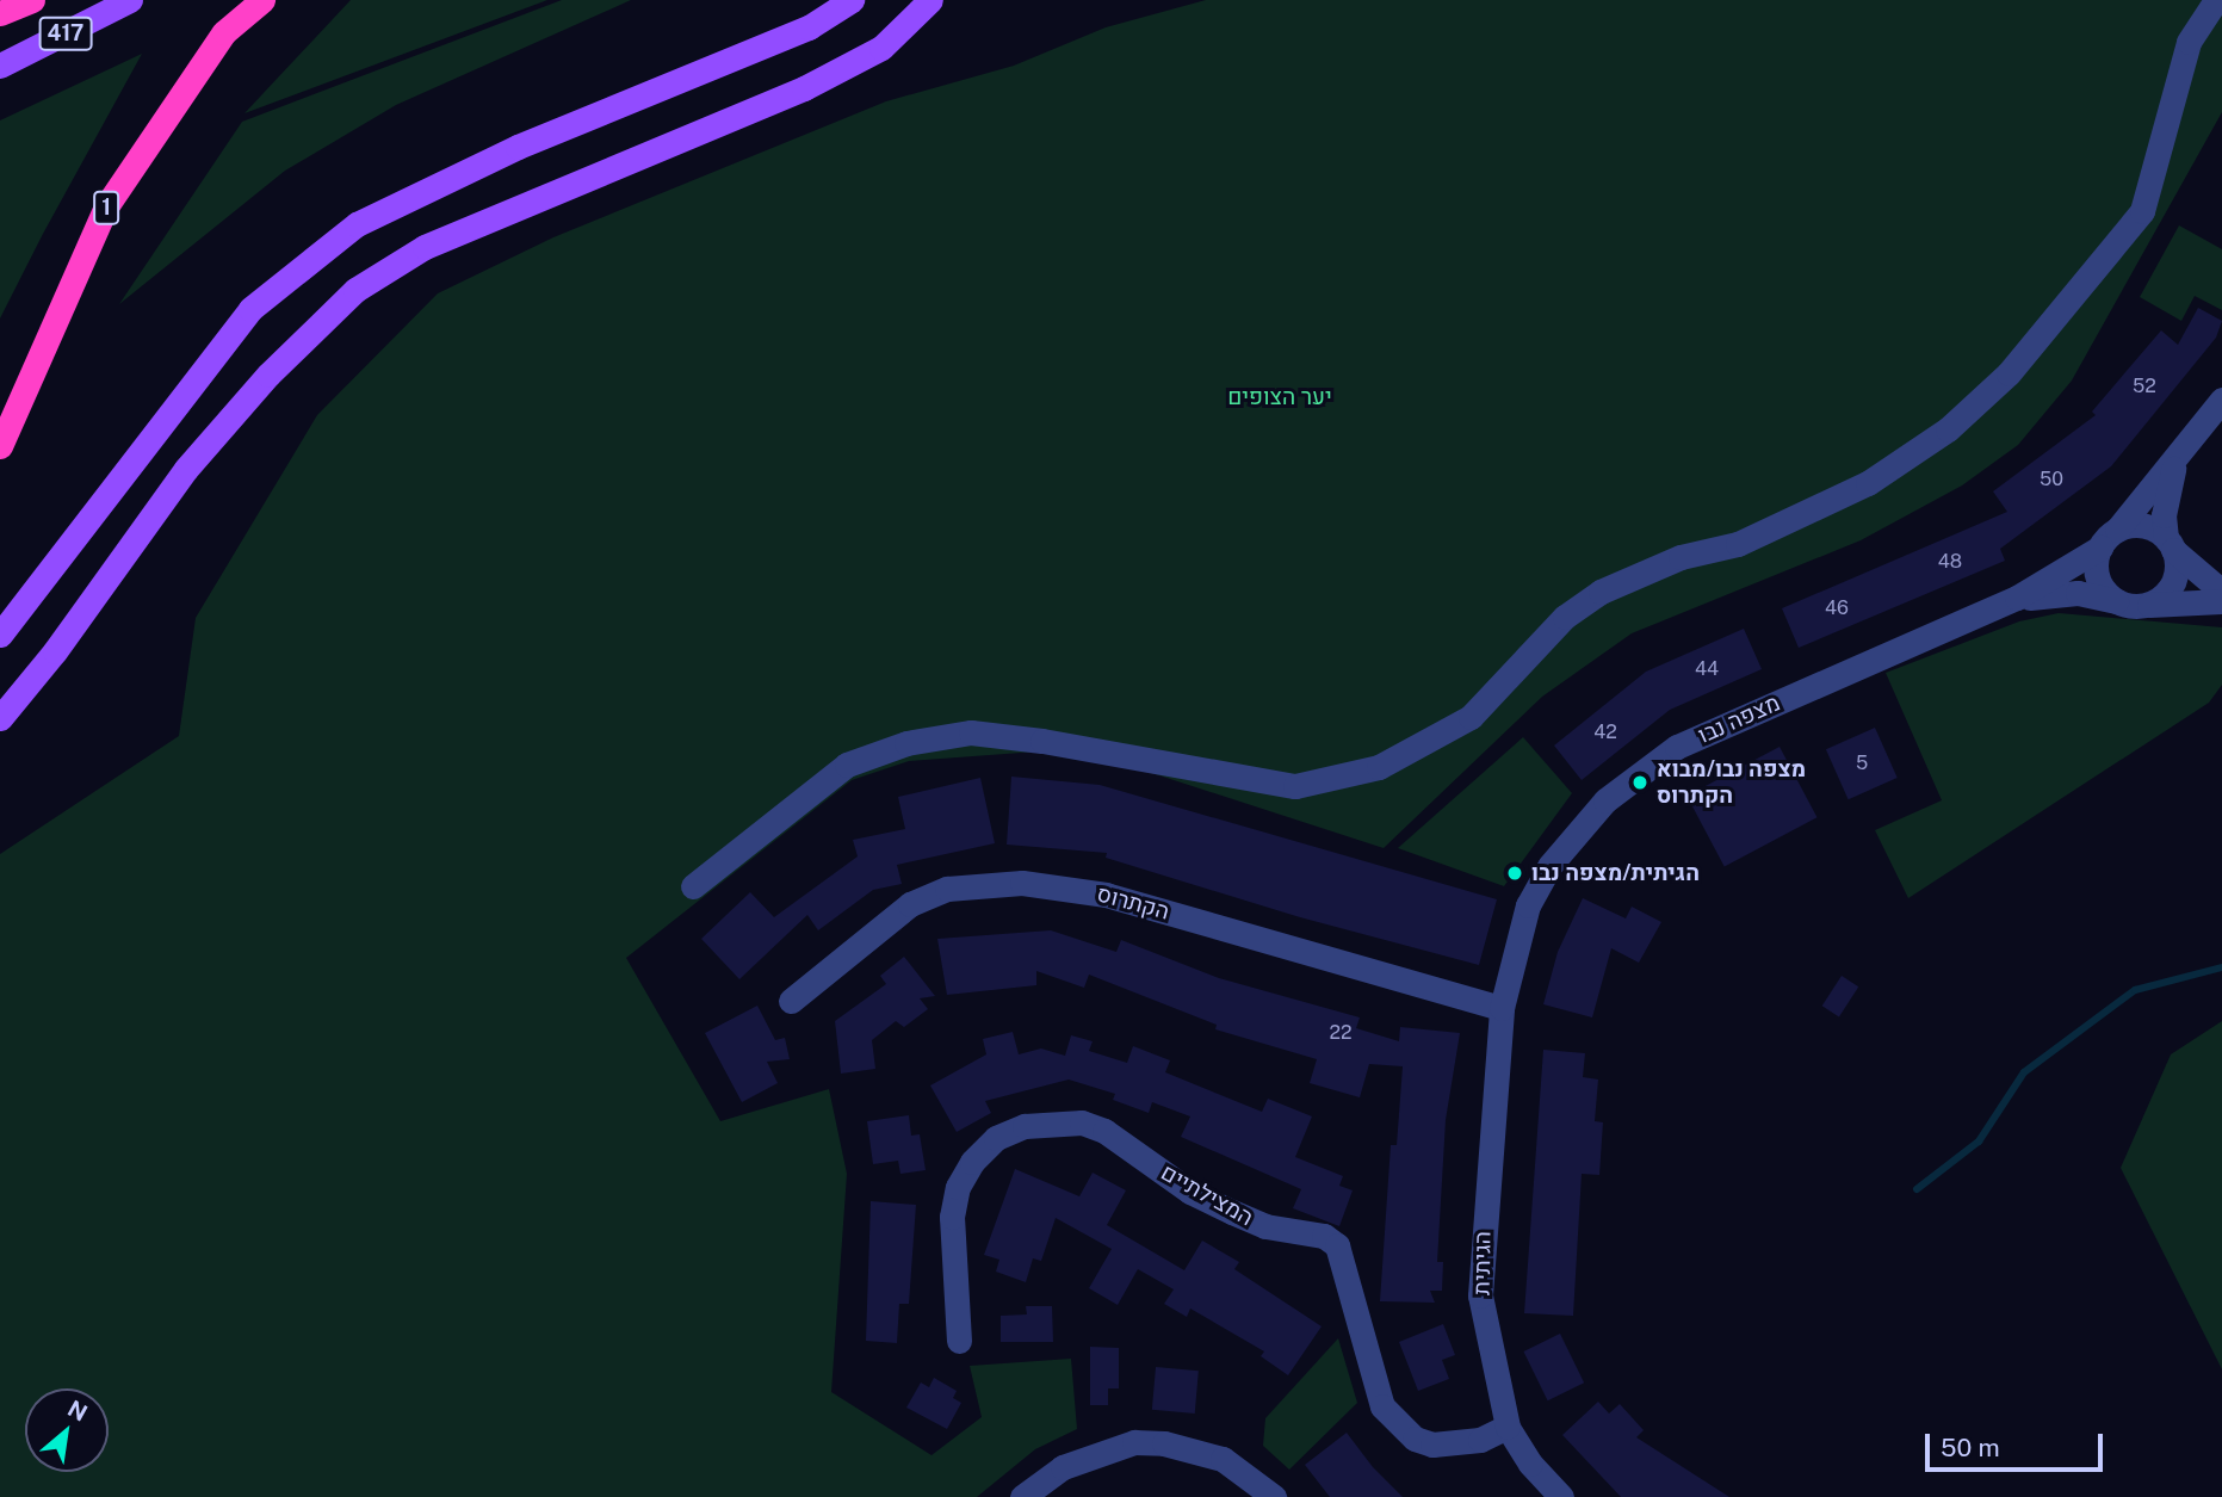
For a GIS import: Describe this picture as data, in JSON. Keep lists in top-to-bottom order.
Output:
{
  "streets": {
    "highway": ["1"],
    "main road": ["417"],
    "street": [
      "מצפה נבו",
      "הקתרוס",
      "המצילתיים",
      "הגיתית"
    ]
  },
  "crossings": [
    ["מצפה נבו", "הקתרוס"],
    ["מצפה נבו", "הגיתית"],
    ["הקתרוס", "הגיתית"],
    ["המצילתיים", "הגיתית"]
  ],
  "parks": ["יער הצופים"],
  "places": ["מצפה נבו/מבוא הקתרוס", "הגיתית/מצפה נבו"],
  "house_numbers": [
    "52",
    "50",
    "48",
    "46",
    "44",
    "42",
    "5",
    "22"
  ],
  "scale_bar": "50 m",
  "north": "top right"
}
